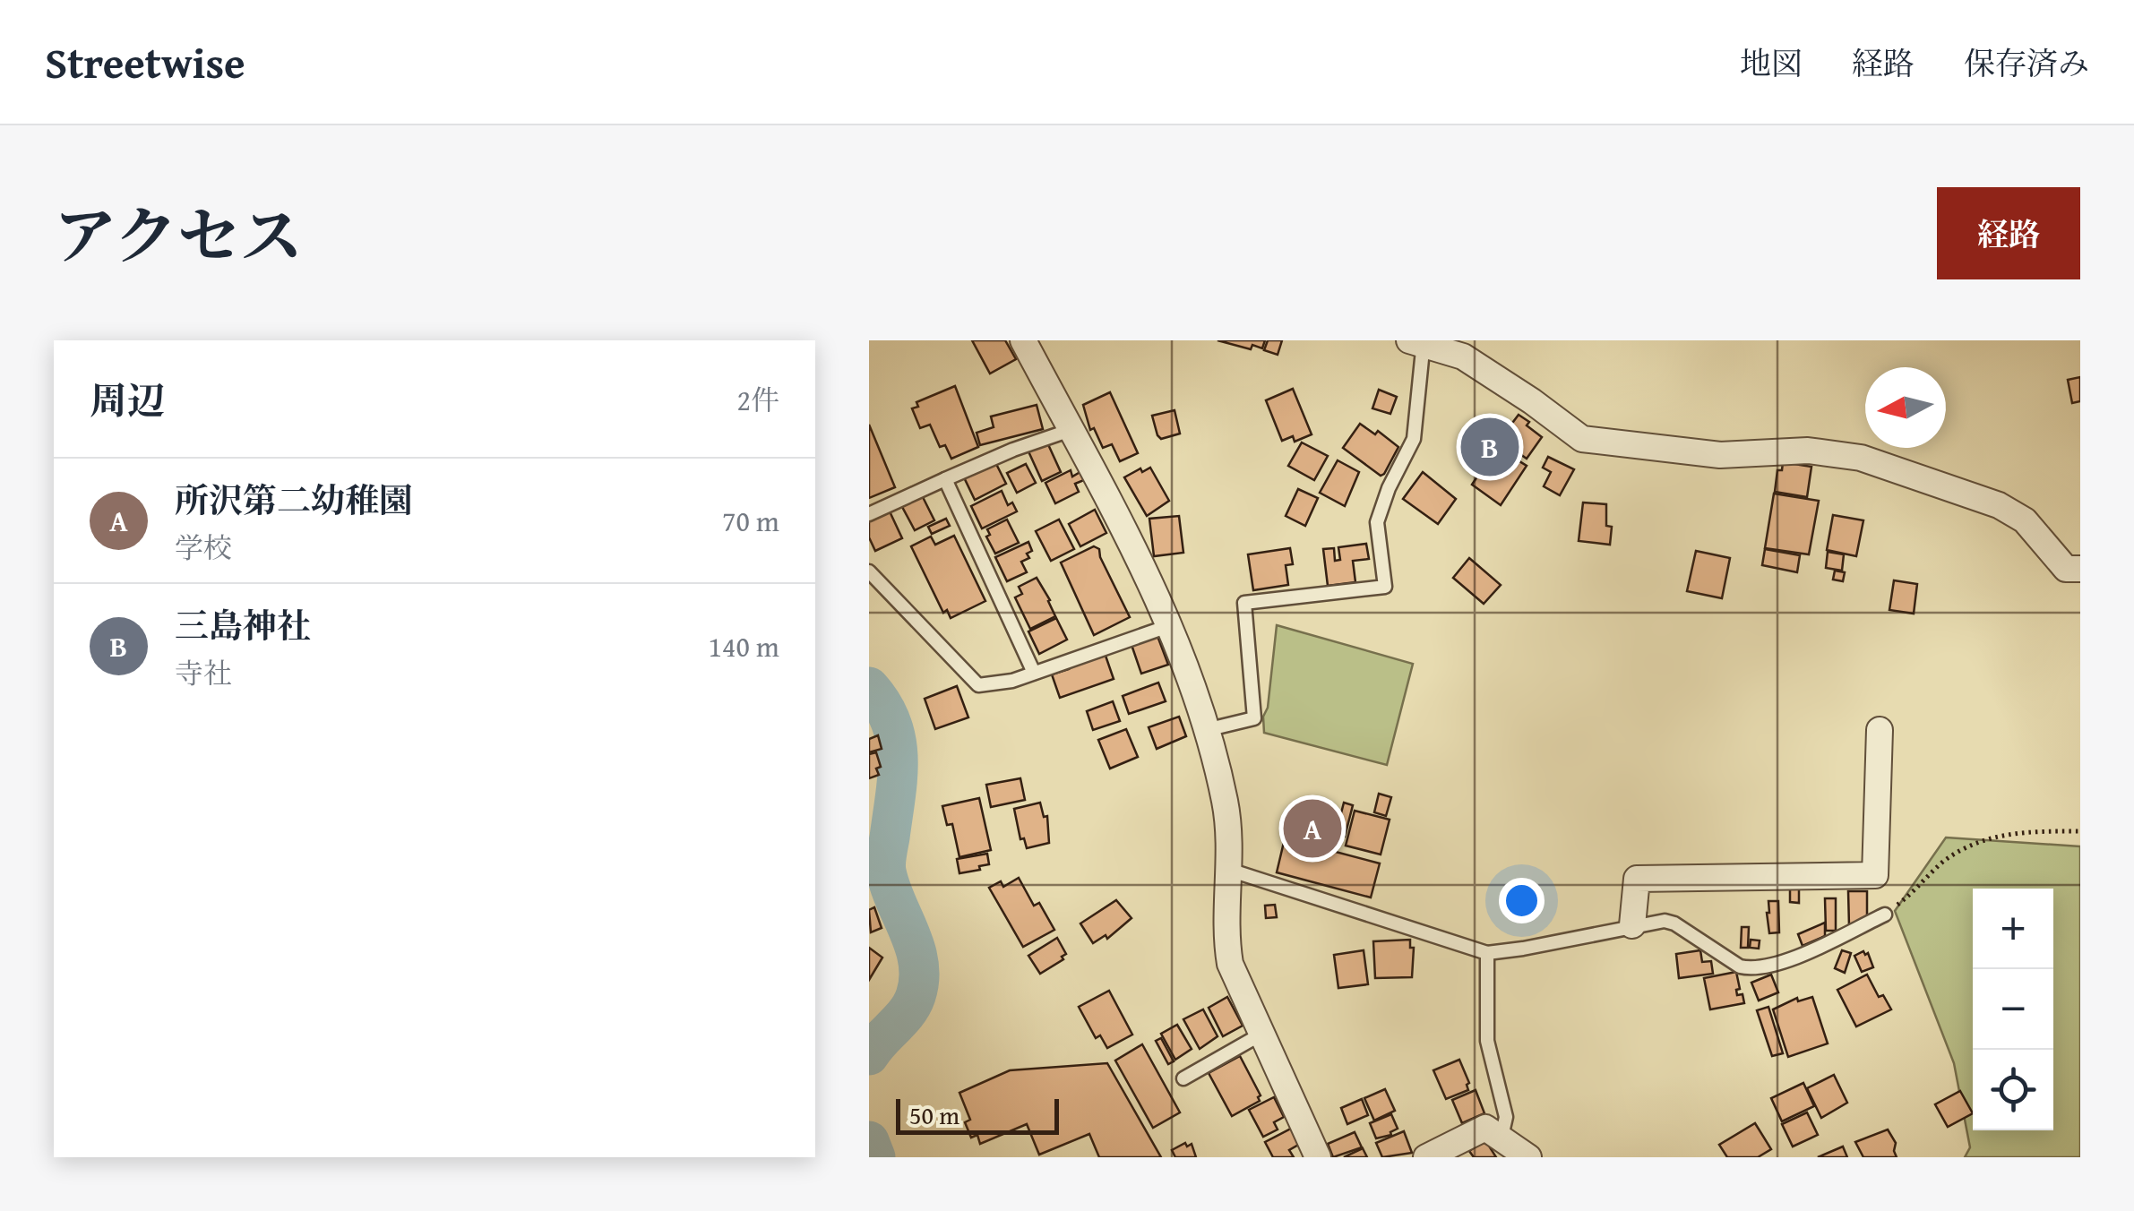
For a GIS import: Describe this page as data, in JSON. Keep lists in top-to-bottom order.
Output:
{
  "scale_bar": "50 m",
  "north": "left",
  "page": {
    "header": "Streetwise",
    "nav": ["地図", "経路", "保存済み"],
    "title": "アクセス",
    "buttons": "経路",
    "heading": ["周辺", "2件"],
    "pins": ["B", "A"],
    "list": [
      {
        "mark": "A",
        "name": "所沢第二幼稚園",
        "note": "学校",
        "value": "70 m"
      },
      {
        "mark": "B",
        "name": "三島神社",
        "note": "寺社",
        "value": "140 m"
      }
    ],
    "map_buttons": ["+", "−"],
    "scale": "50 m"
  }
}
